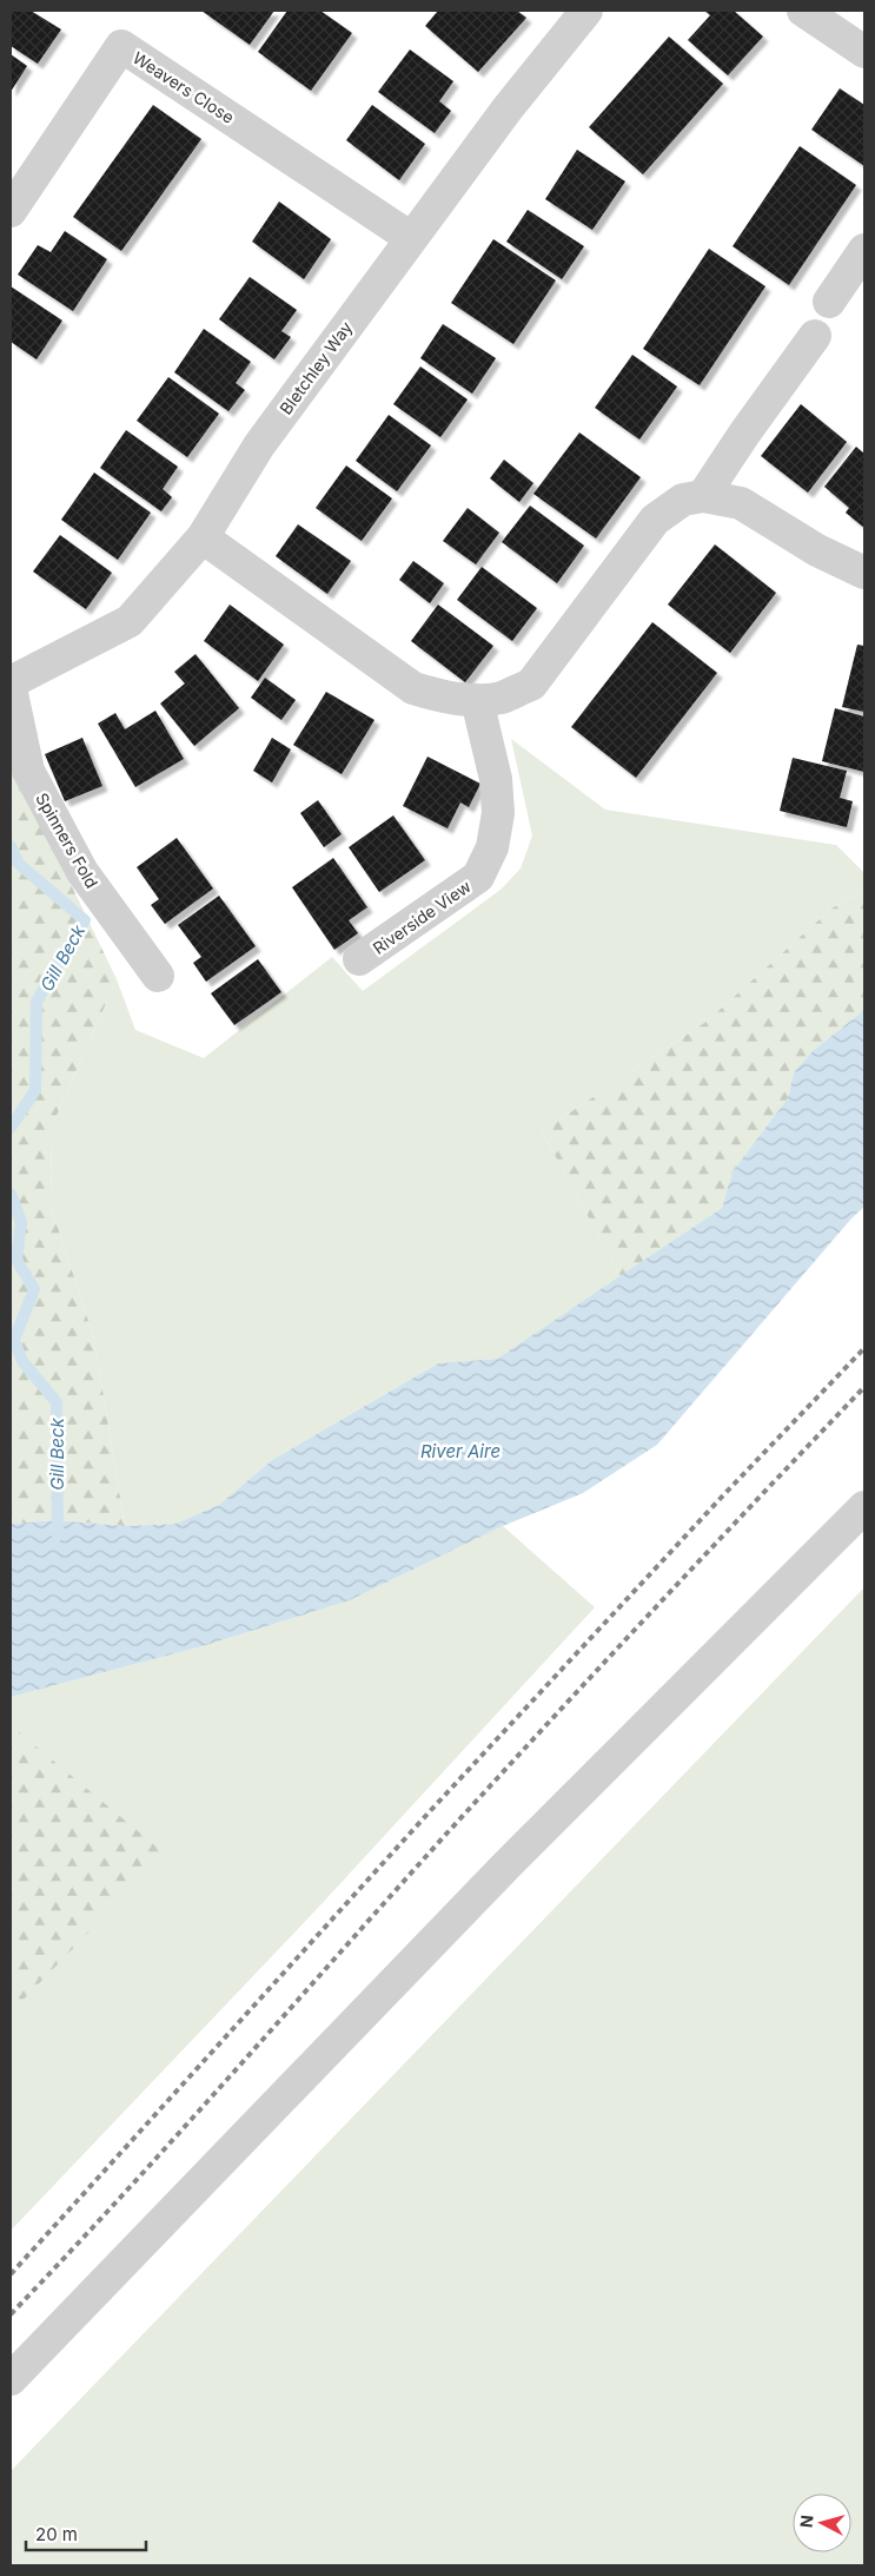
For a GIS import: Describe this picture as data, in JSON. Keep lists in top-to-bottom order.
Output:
{
  "streets": {
    "street": [
      "Weavers Close",
      "Bletchley Way",
      "Spinners Fold",
      "Riverside View"
    ]
  },
  "crossings": [
    ["Weavers Close", "Bletchley Way"]
  ],
  "water": ["Gill Beck", "River Aire"],
  "scale_bar": "20 m",
  "north": "left"
}
